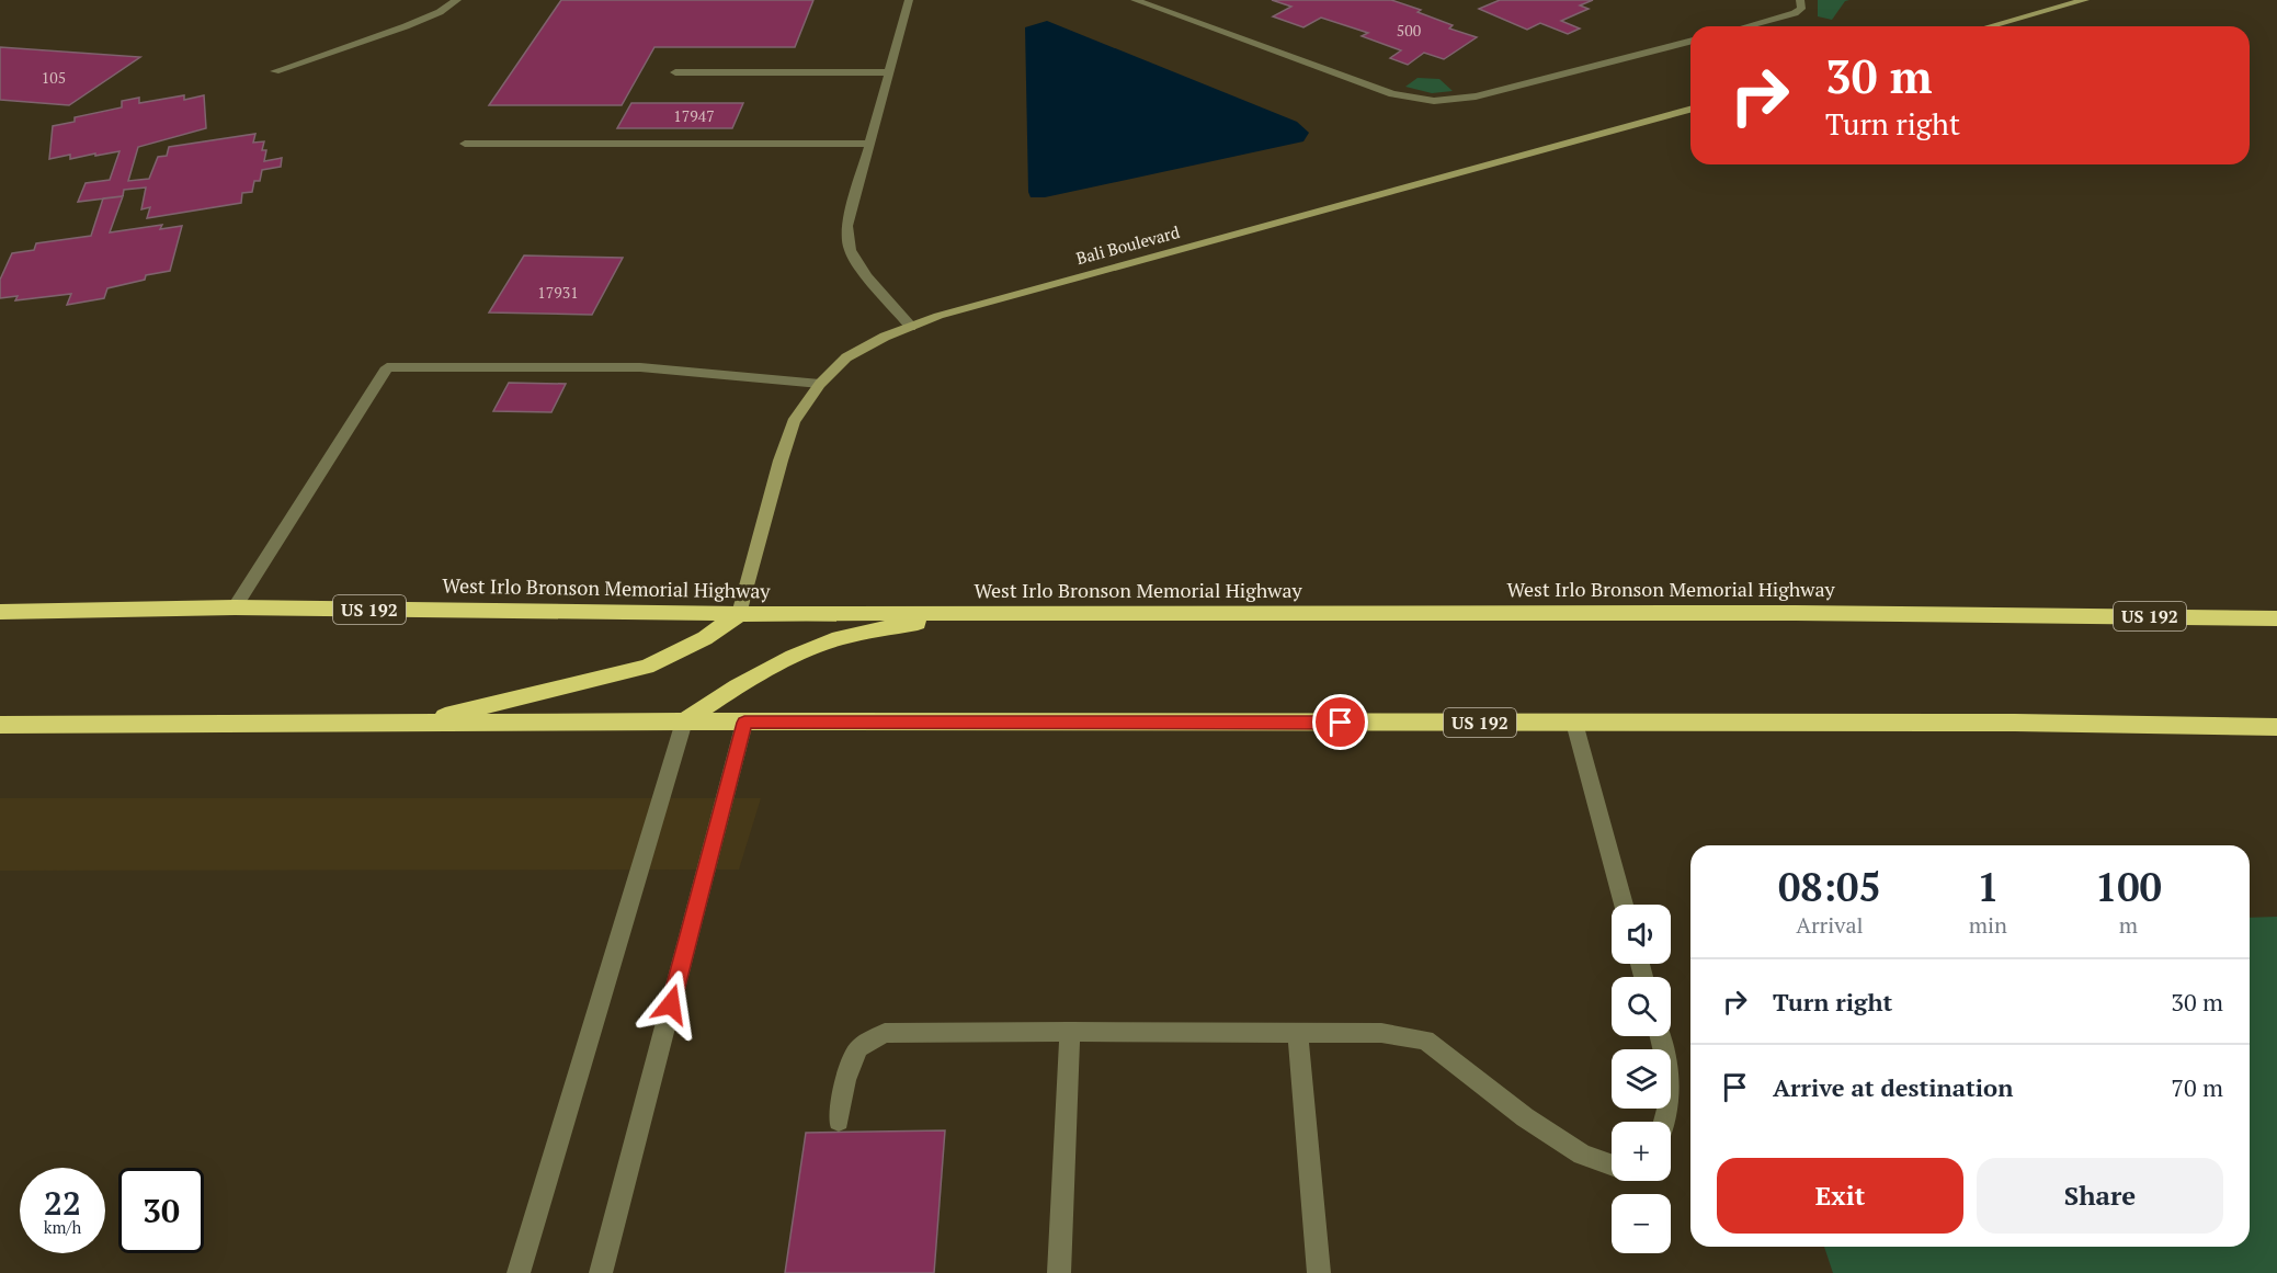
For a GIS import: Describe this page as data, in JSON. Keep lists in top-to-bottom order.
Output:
{
  "streets": {
    "highway": ["West Irlo Bronson Memorial Highway", "US 192"],
    "street": ["Bali Boulevard"]
  },
  "crossings": [
    ["Bali Boulevard", "West Irlo Bronson Memorial Highway"]
  ],
  "house_numbers": [
    "500",
    "105",
    "17947",
    "17931"
  ],
  "page": {
    "turn": ["30 m", "Turn right"],
    "eta": [
      "08:05",
      "Arrival",
      "1",
      "min",
      "100",
      "m"
    ],
    "map_buttons": ["+", "−"],
    "list": [
      {
        "name": "Turn right",
        "value": "30 m"
      },
      {
        "name": "Arrive at destination",
        "value": "70 m"
      }
    ],
    "buttons": ["Exit", "Share"],
    "speed": "22 km/h",
    "limit": "30"
  }
}
